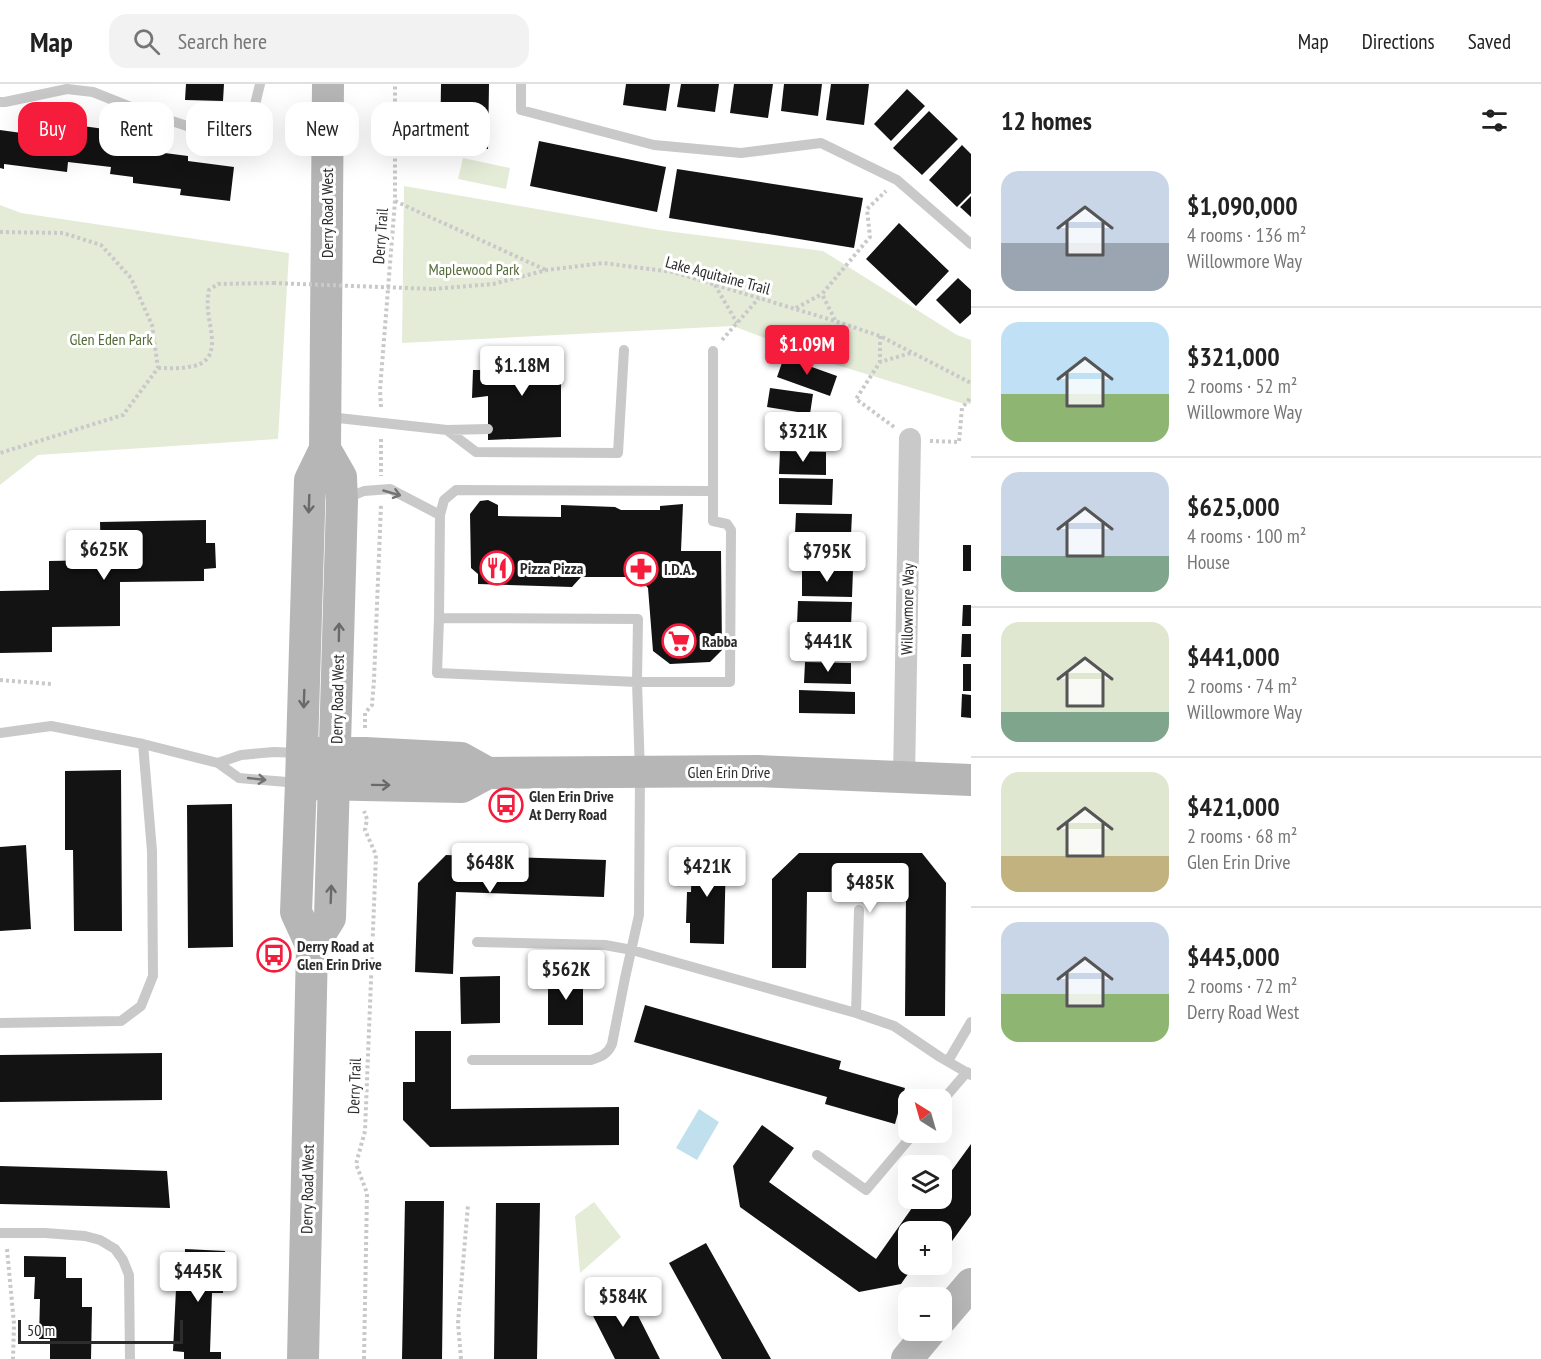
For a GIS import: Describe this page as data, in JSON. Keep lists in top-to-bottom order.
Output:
{
  "streets": {
    "main road": ["Derry Road West", "Glen Erin Drive"],
    "street": ["Willowmore Way"],
    "path": ["Derry Trail", "Lake Aquitaine Trail"]
  },
  "crossings": [
    ["Derry Road West", "Glen Erin Drive"],
    ["Willowmore Way", "Glen Erin Drive"]
  ],
  "parks": ["Maplewood Park", "Glen Eden Park"],
  "places": {
    "restaurant": ["Pizza Pizza"],
    "pharmacy": ["I.D.A."],
    "supermarket": ["Rabba"],
    "bus stop": ["Glen Erin Drive At Derry Road", "Derry Road at Glen Erin Drive"]
  },
  "scale_bar": "50 m",
  "north": "top left",
  "page": {
    "header": "Map",
    "search": "Search here",
    "nav": ["Map", "Directions", "Saved"],
    "heading": "12 homes",
    "chip": [
      "Buy",
      "Rent",
      "Filters",
      "New",
      "Apartment"
    ],
    "list": [
      {
        "name": "$1,090,000",
        "note": "4 rooms · 136 m² · Willowmore Way"
      },
      {
        "name": "$321,000",
        "note": "2 rooms · 52 m² · Willowmore Way"
      },
      {
        "name": "$625,000",
        "note": "4 rooms · 100 m² · House"
      },
      {
        "name": "$441,000",
        "note": "2 rooms · 74 m² · Willowmore Way"
      },
      {
        "name": "$421,000",
        "note": "2 rooms · 68 m² · Glen Erin Drive"
      },
      {
        "name": "$445,000",
        "note": "2 rooms · 72 m² · Derry Road West"
      }
    ],
    "price": [
      "$1.09M",
      "$1.18M",
      "$321K",
      "$625K",
      "$795K",
      "$441K",
      "$648K",
      "$421K",
      "$485K",
      "$562K",
      "$445K",
      "$584K"
    ],
    "map_buttons": ["+", "−"],
    "scale": "50 m"
  }
}
